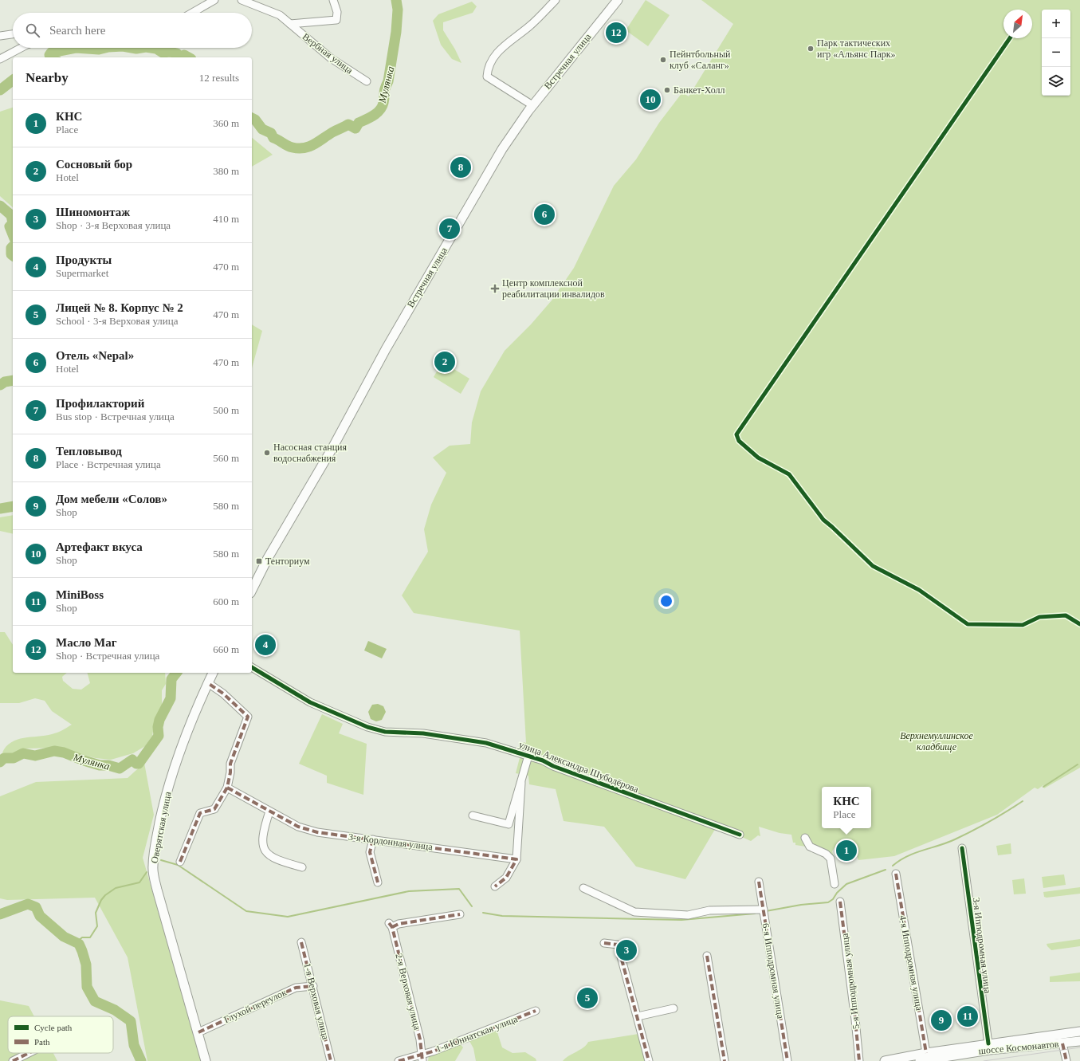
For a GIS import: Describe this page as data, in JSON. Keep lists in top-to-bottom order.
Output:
{
  "streets": {
    "main road": ["Встречная улица", "Оверятская улица", "шоссе Космонавтов"],
    "street": [
      "Вербная улица",
      "улица Александра Шубодёрова",
      "3-я Кордонная улица",
      "3-я Ипподромная улица",
      "4-я Ипподромная улица",
      "6-я Ипподромная улица",
      "5-я Ипподромная улица",
      "2-я Верховая улица",
      "1-я Верховая улица",
      "Глухой переулок",
      "1-я Юннатская улица"
    ]
  },
  "crossings": [
    ["Оверятская улица", "Глухой переулок"],
    ["3-я Ипподромная улица", "шоссе Космонавтов"],
    ["4-я Ипподромная улица", "шоссе Космонавтов"],
    ["2-я Верховая улица", "1-я Юннатская улица"],
    ["1-я Верховая улица", "Глухой переулок"]
  ],
  "water": ["Мулянка"],
  "parks": ["Верхнемуллинское кладбище"],
  "places": {
    "other": [
      "Парк тактических игр «Альянс Парк»",
      "Пейнтбольный клуб «Саланг»",
      "Банкет-Холл",
      "Насосная станция водоснабжения"
    ],
    "health": ["Центр комплексной реабилитации инвалидов"],
    "transit": ["Тенториум"]
  },
  "legend": ["Cycle path", "Path"],
  "north": "top right",
  "page": {
    "map_buttons": ["+", "−"],
    "search": "Search here",
    "pins": [
      "12",
      "10",
      "8",
      "6",
      "7",
      "2",
      "4",
      "1",
      "3",
      "5",
      "11",
      "9"
    ],
    "heading": ["Nearby", "12 results"],
    "list": [
      {
        "mark": "1",
        "name": "КНС",
        "note": "Place",
        "value": "360 m"
      },
      {
        "mark": "2",
        "name": "Сосновый бор",
        "note": "Hotel",
        "value": "380 m"
      },
      {
        "mark": "3",
        "name": "Шиномонтаж",
        "note": "Shop · 3-я Верховая улица",
        "value": "410 m"
      },
      {
        "mark": "4",
        "name": "Пpoдукты",
        "note": "Supermarket",
        "value": "470 m"
      },
      {
        "mark": "5",
        "name": "Лицей № 8. Корпус № 2",
        "note": "School · 3-я Верховая улица",
        "value": "470 m"
      },
      {
        "mark": "6",
        "name": "Отель «Nepal»",
        "note": "Hotel",
        "value": "470 m"
      },
      {
        "mark": "7",
        "name": "Профилакторий",
        "note": "Bus stop · Встречная улица",
        "value": "500 m"
      },
      {
        "mark": "8",
        "name": "Тепловывод",
        "note": "Place · Встречная улица",
        "value": "560 m"
      },
      {
        "mark": "9",
        "name": "Дом мебели «Солов»",
        "note": "Shop",
        "value": "580 m"
      },
      {
        "mark": "10",
        "name": "Артефакт вкуса",
        "note": "Shop",
        "value": "580 m"
      },
      {
        "mark": "11",
        "name": "MiniBoss",
        "note": "Shop",
        "value": "600 m"
      },
      {
        "mark": "12",
        "name": "Масло Маг",
        "note": "Shop · Встречная улица",
        "value": "660 m"
      }
    ],
    "popup": ["КНС", "Place"]
  }
}
